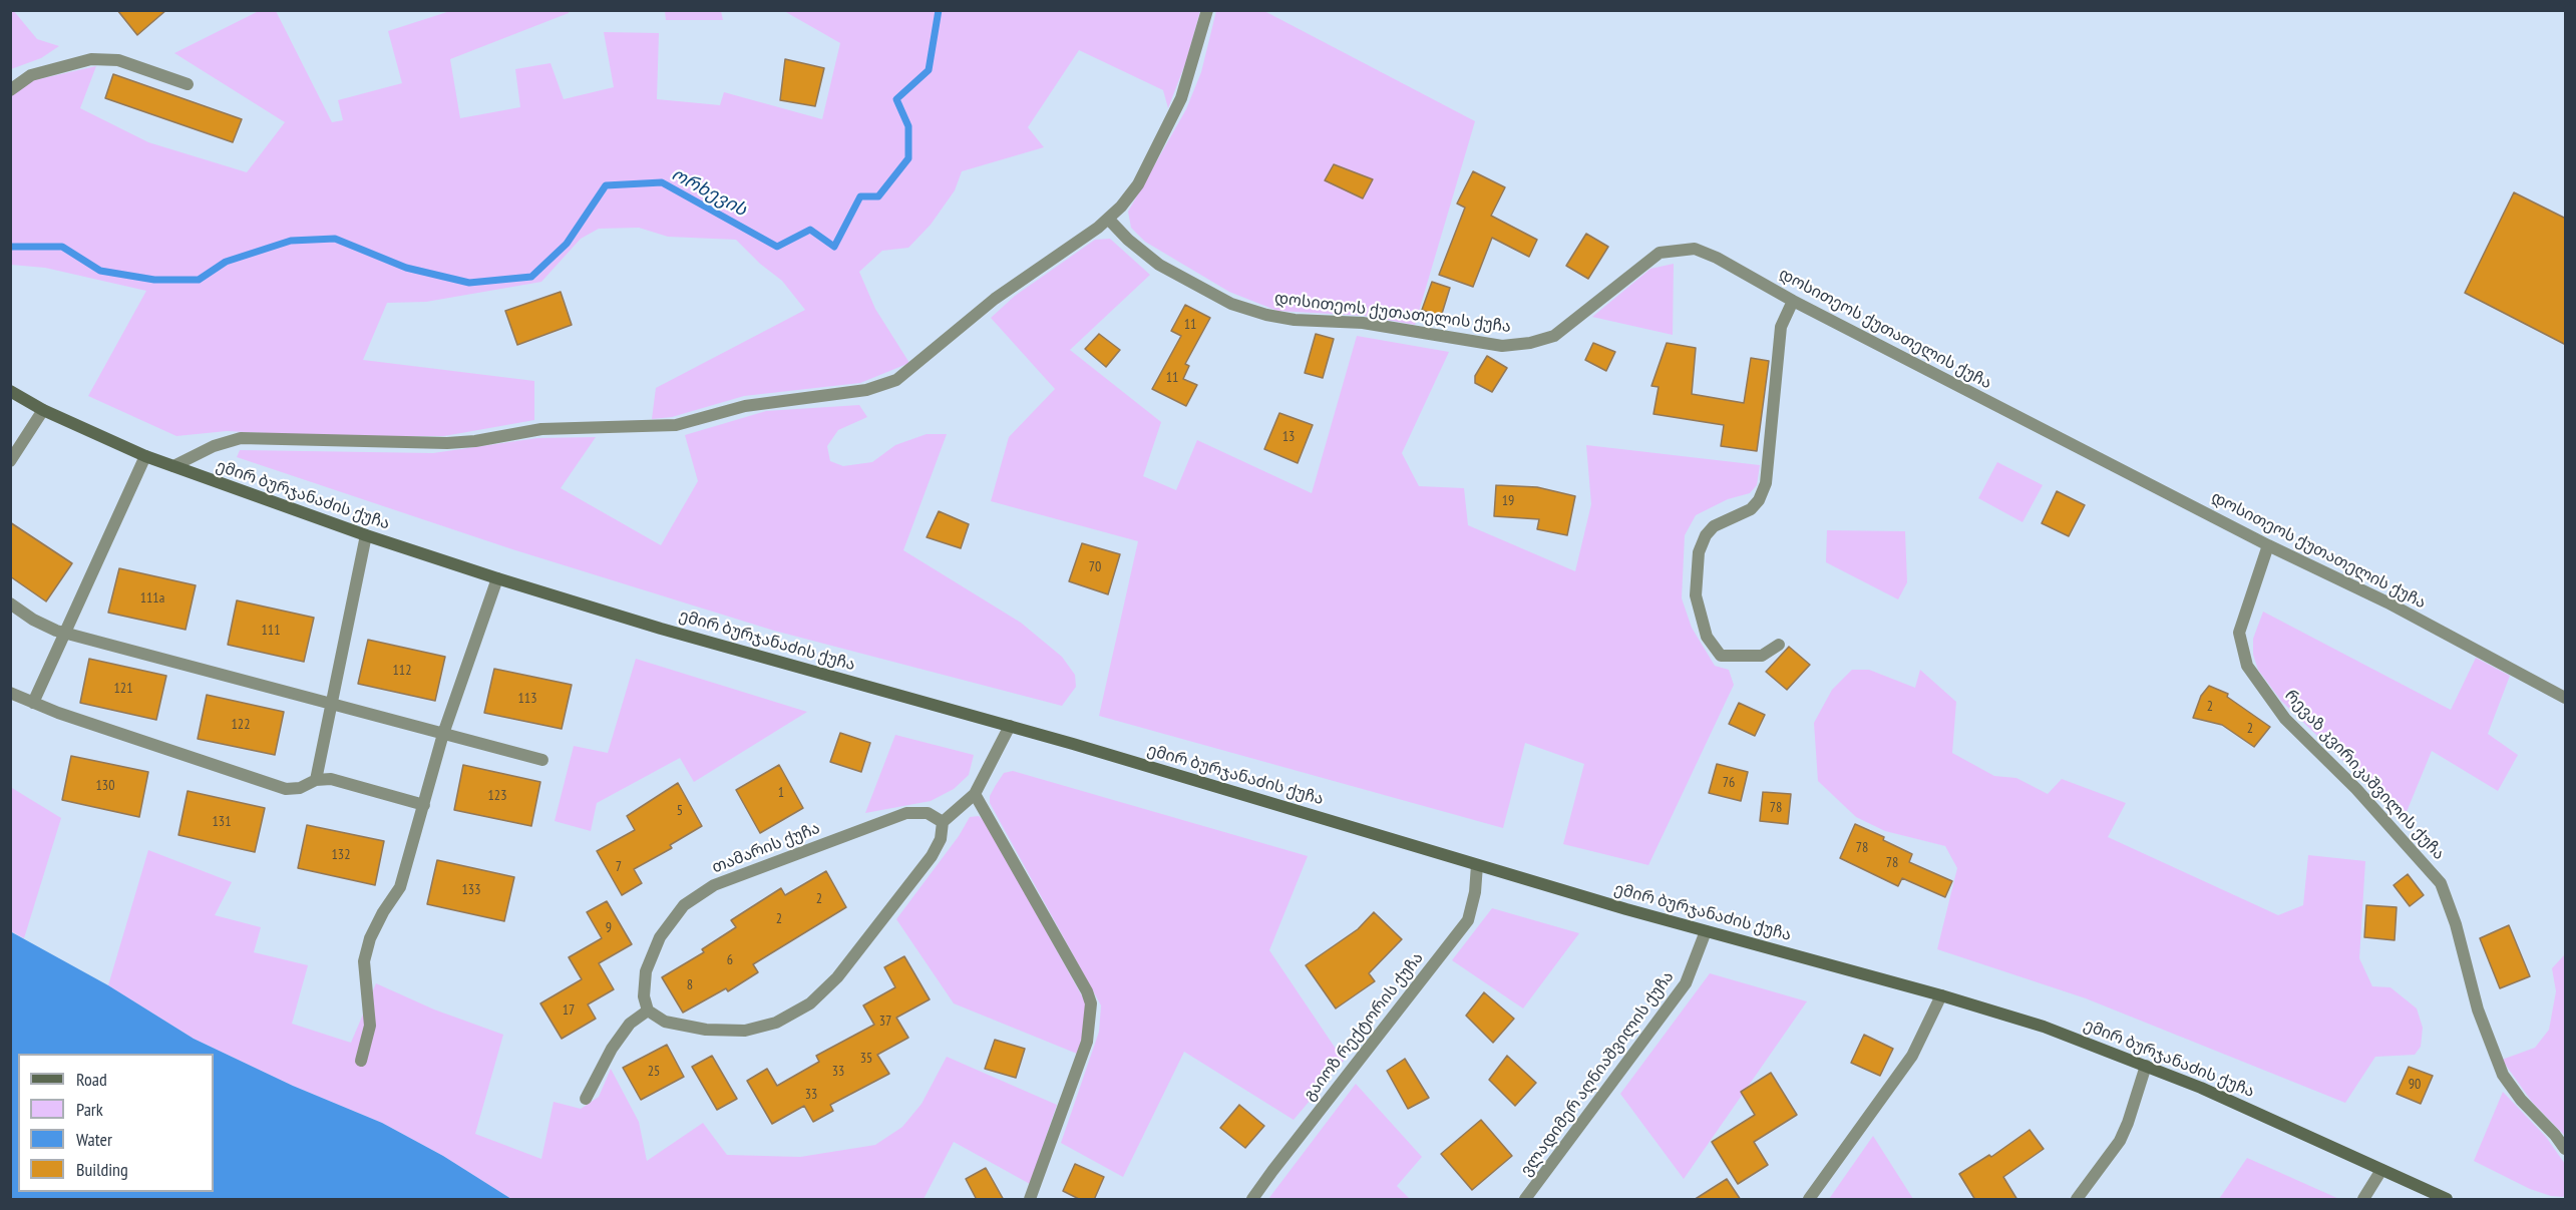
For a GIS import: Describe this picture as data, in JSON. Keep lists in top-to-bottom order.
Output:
{
  "streets": {
    "street": [
      "დოსითეოს ქუთათელის ქუჩა",
      "ემირ ბურჯანაძის ქუჩა",
      "რევაზ კვირიკაშვილის ქუჩა",
      "თამარის ქუჩა",
      "გაიოზ რექტორის ქუჩა",
      "ვლადიმერ აღნიაშვილის ქუჩა"
    ]
  },
  "crossings": [
    ["დოსითეოს ქუთათელის ქუჩა", "რევაზ კვირიკაშვილის ქუჩა"],
    ["ემირ ბურჯანაძის ქუჩა", "გაიოზ რექტორის ქუჩა"],
    ["ემირ ბურჯანაძის ქუჩა", "ვლადიმერ აღნიაშვილის ქუჩა"]
  ],
  "water": ["ორხევის"],
  "house_numbers": [
    "11",
    "11",
    "13",
    "19",
    "70",
    "111a",
    "111",
    "112",
    "121",
    "113",
    "2",
    "122",
    "2",
    "76",
    "130",
    "1",
    "123",
    "78",
    "5",
    "131",
    "78",
    "132",
    "78",
    "7",
    "133",
    "2",
    "2",
    "9",
    "6",
    "8",
    "17",
    "37",
    "35",
    "25",
    "33",
    "90",
    "33"
  ],
  "legend": [
    "Road",
    "Park",
    "Water",
    "Building"
  ]
}
